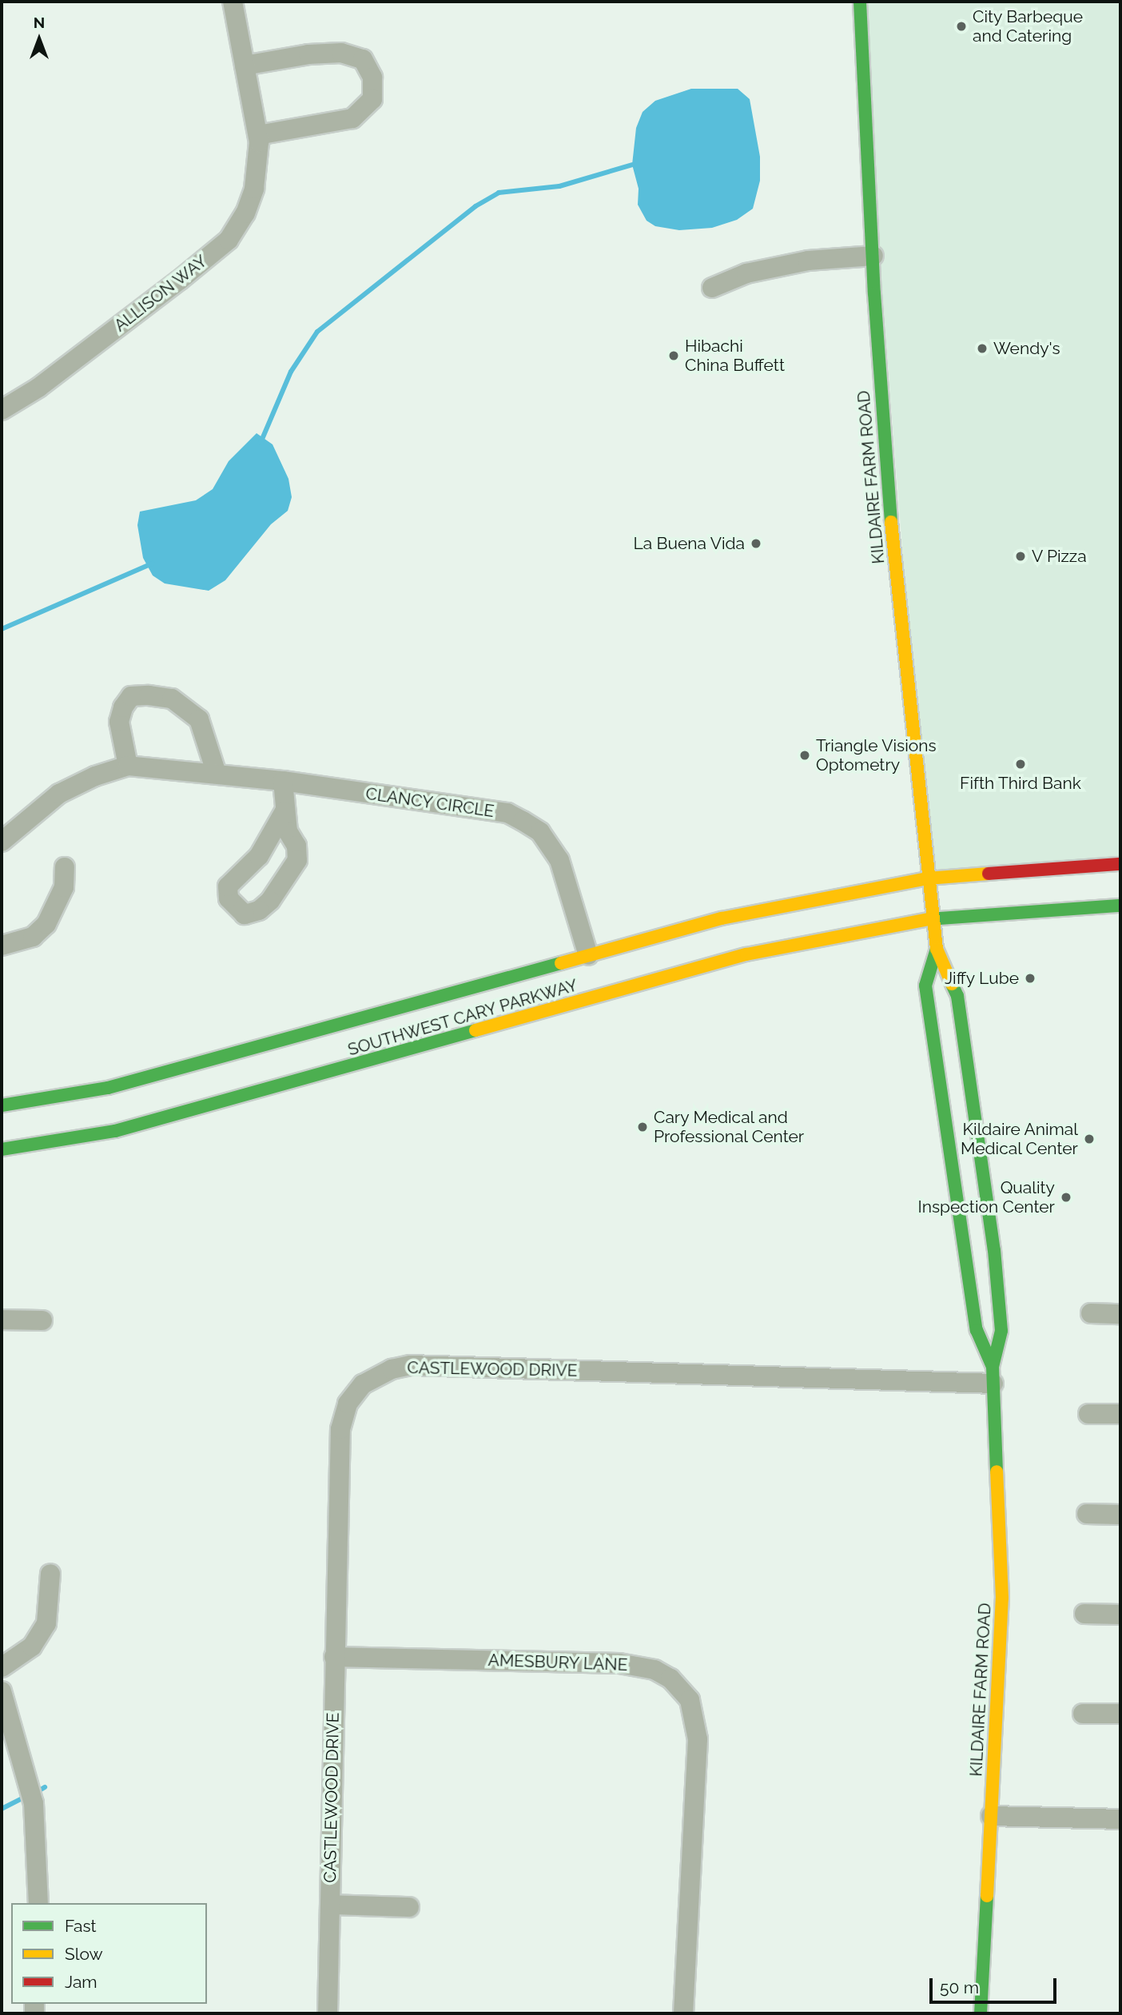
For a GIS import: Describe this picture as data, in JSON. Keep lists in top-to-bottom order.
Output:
{
  "streets": {
    "main road": ["KILDAIRE FARM ROAD", "SOUTHWEST CARY PARKWAY"],
    "street": [
      "ALLISON WAY",
      "CLANCY CIRCLE",
      "CASTLEWOOD DRIVE",
      "AMESBURY LANE"
    ]
  },
  "crossings": [
    ["KILDAIRE FARM ROAD", "SOUTHWEST CARY PARKWAY"],
    ["KILDAIRE FARM ROAD", "CASTLEWOOD DRIVE"],
    ["CLANCY CIRCLE", "SOUTHWEST CARY PARKWAY"],
    ["CASTLEWOOD DRIVE", "AMESBURY LANE"]
  ],
  "places": [
    "City Barbeque and Catering",
    "Wendy's",
    "Hibachi China Buffett",
    "La Buena Vida",
    "V Pizza",
    "Triangle Visions Optometry",
    "Fifth Third Bank",
    "Jiffy Lube",
    "Cary Medical and Professional Center",
    "Kildaire Animal Medical Center",
    "Quality Inspection Center"
  ],
  "legend": ["Fast", "Slow", "Jam"],
  "scale_bar": "50 m",
  "north": "top"
}
